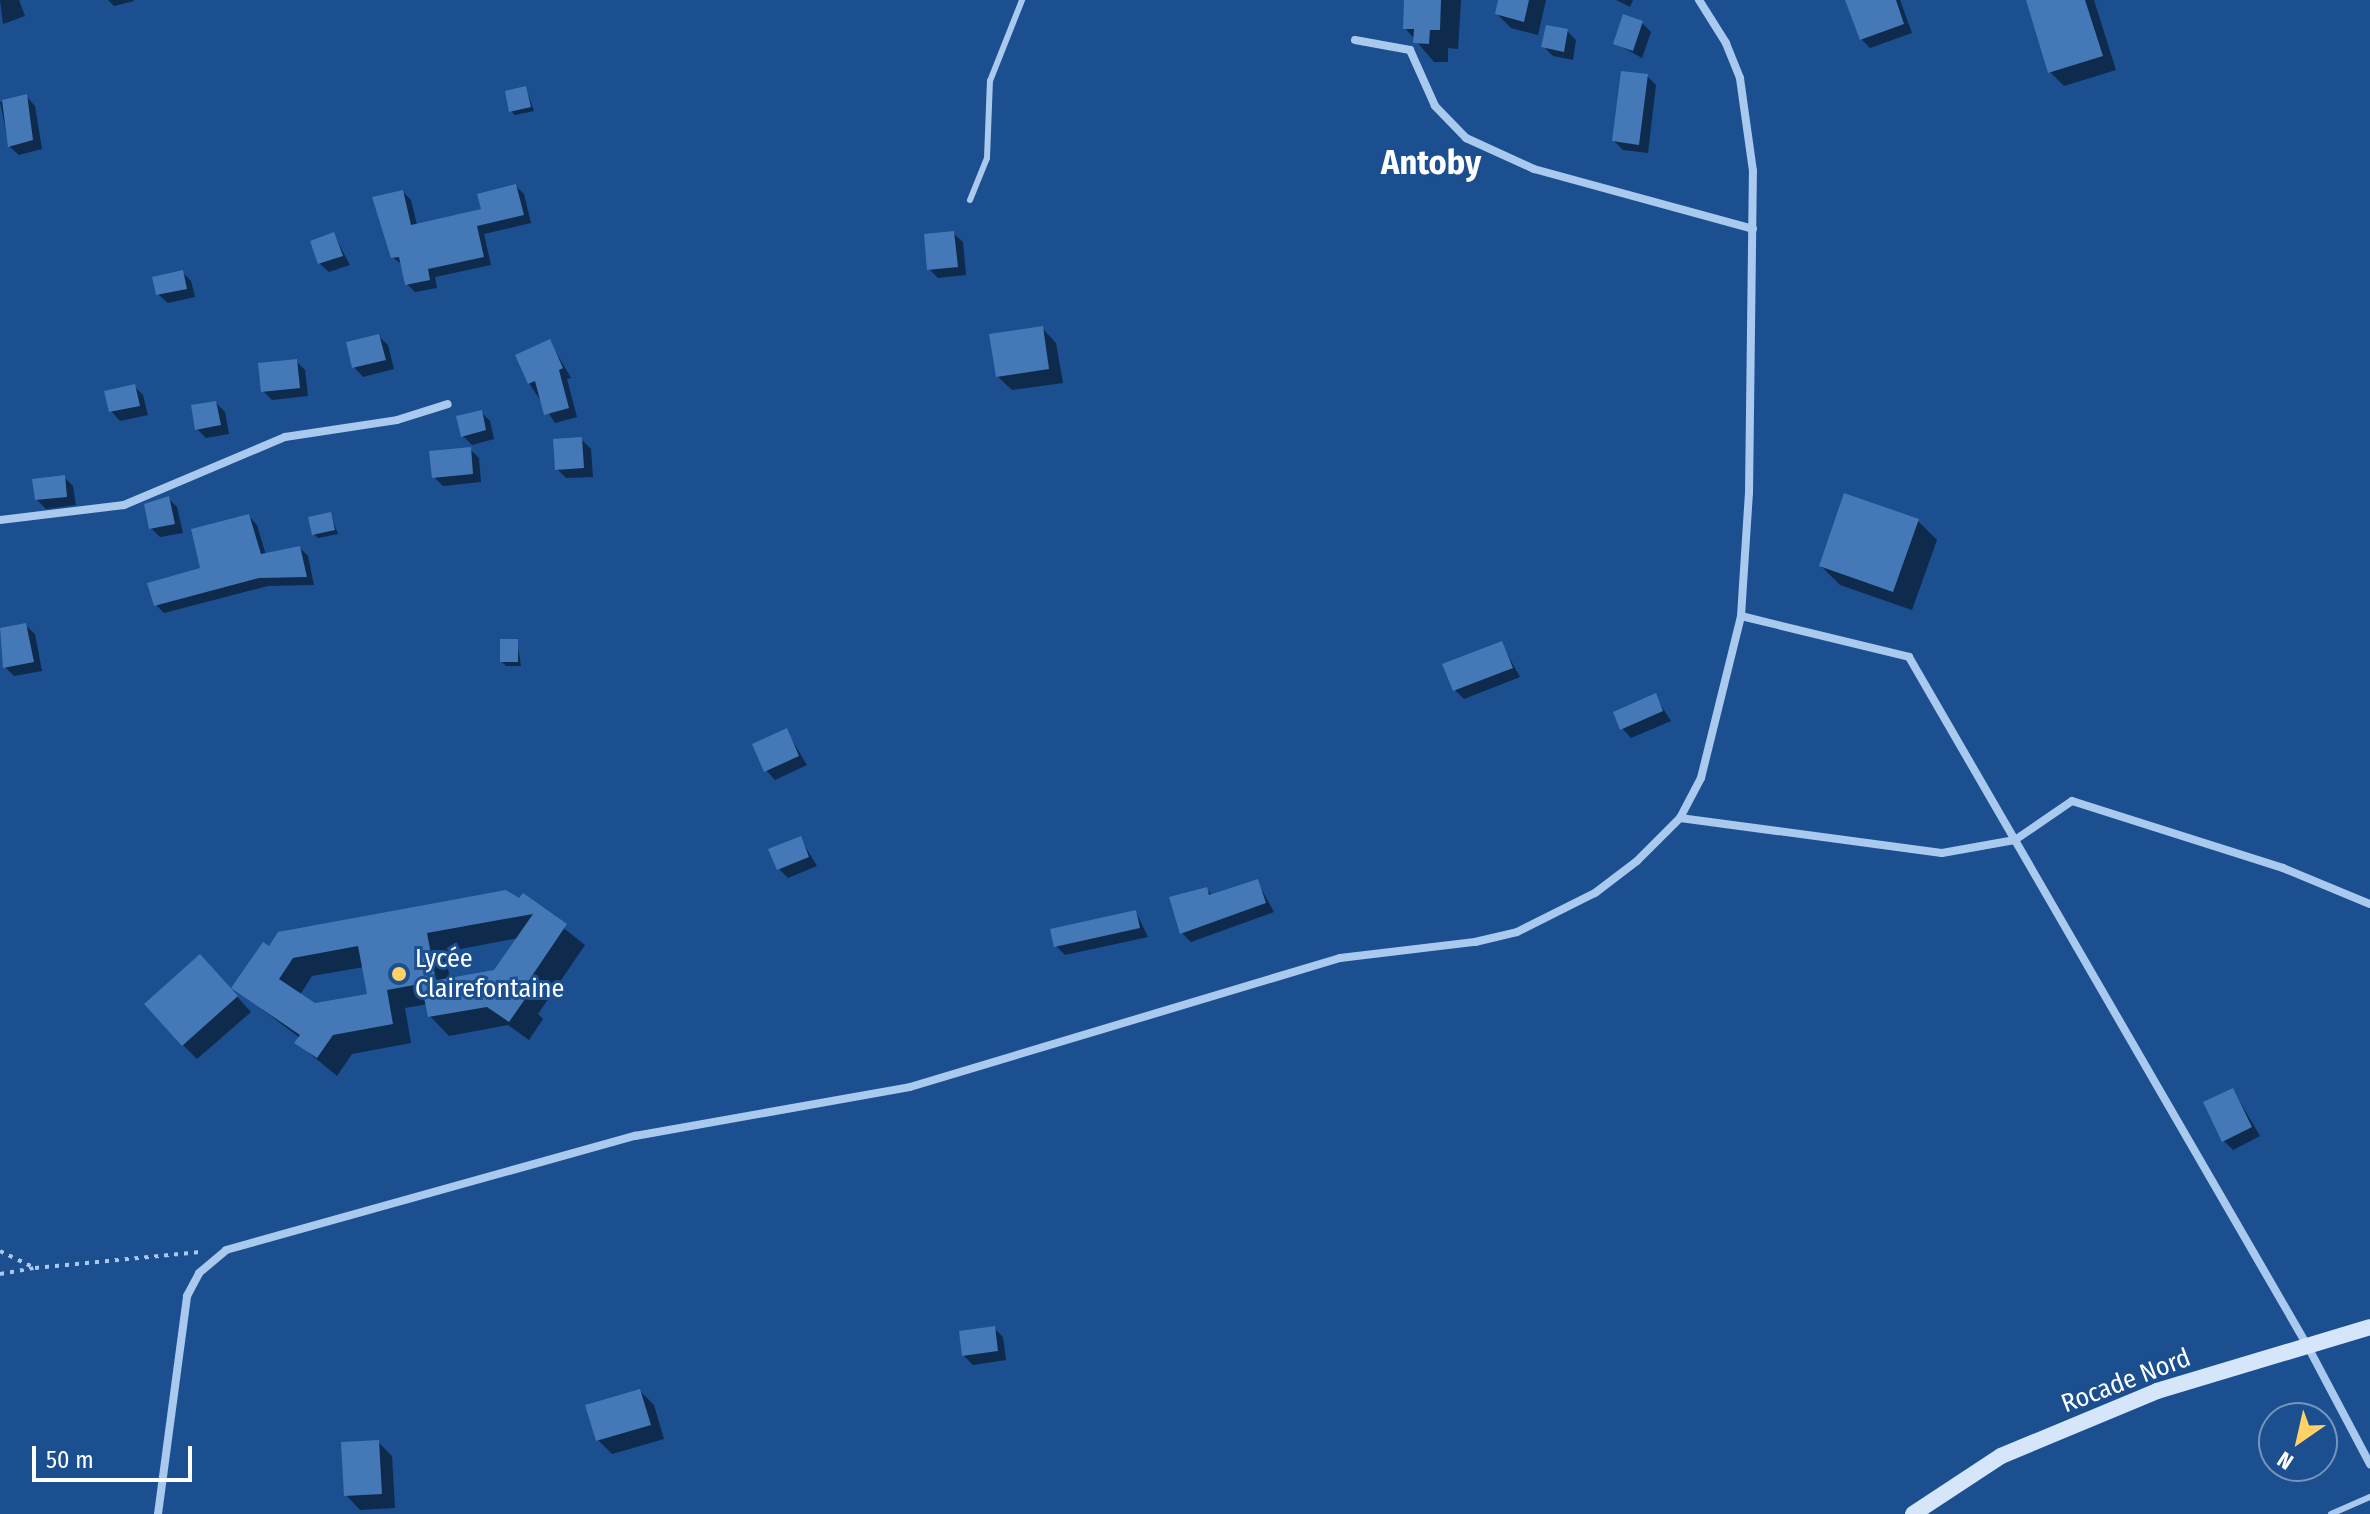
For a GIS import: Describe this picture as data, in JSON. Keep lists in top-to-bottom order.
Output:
{
  "streets": {
    "main road": ["Rocade Nord"]
  },
  "districts": ["Antoby"],
  "places": ["Lycée Clairefontaine"],
  "scale_bar": "50 m",
  "north": "bottom left"
}
